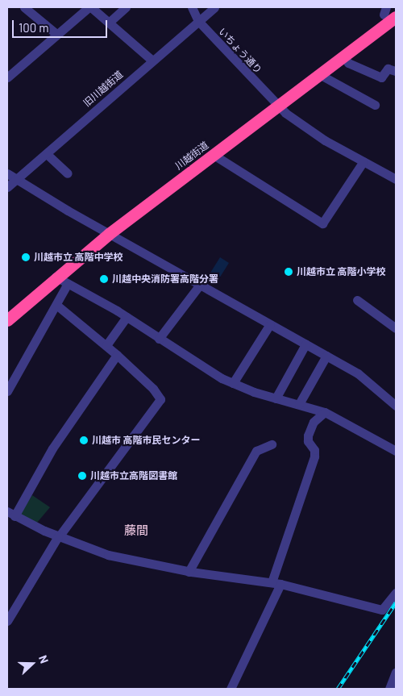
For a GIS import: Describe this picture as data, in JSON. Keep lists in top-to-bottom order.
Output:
{
  "streets": {
    "highway": ["川越街道"],
    "street": ["いちょう通り", "旧川越街道"]
  },
  "crossings": [
    ["いちょう通り", "旧川越街道"],
    ["いちょう通り", "川越街道"]
  ],
  "districts": ["藤間"],
  "places": [
    "川越市立 高階中学校",
    "川越市立 高階小学校",
    "川越中央消防署高階分署",
    "川越市 高階市民センター",
    "川越市立高階図書館"
  ],
  "scale_bar": "100 m",
  "north": "right"
}
